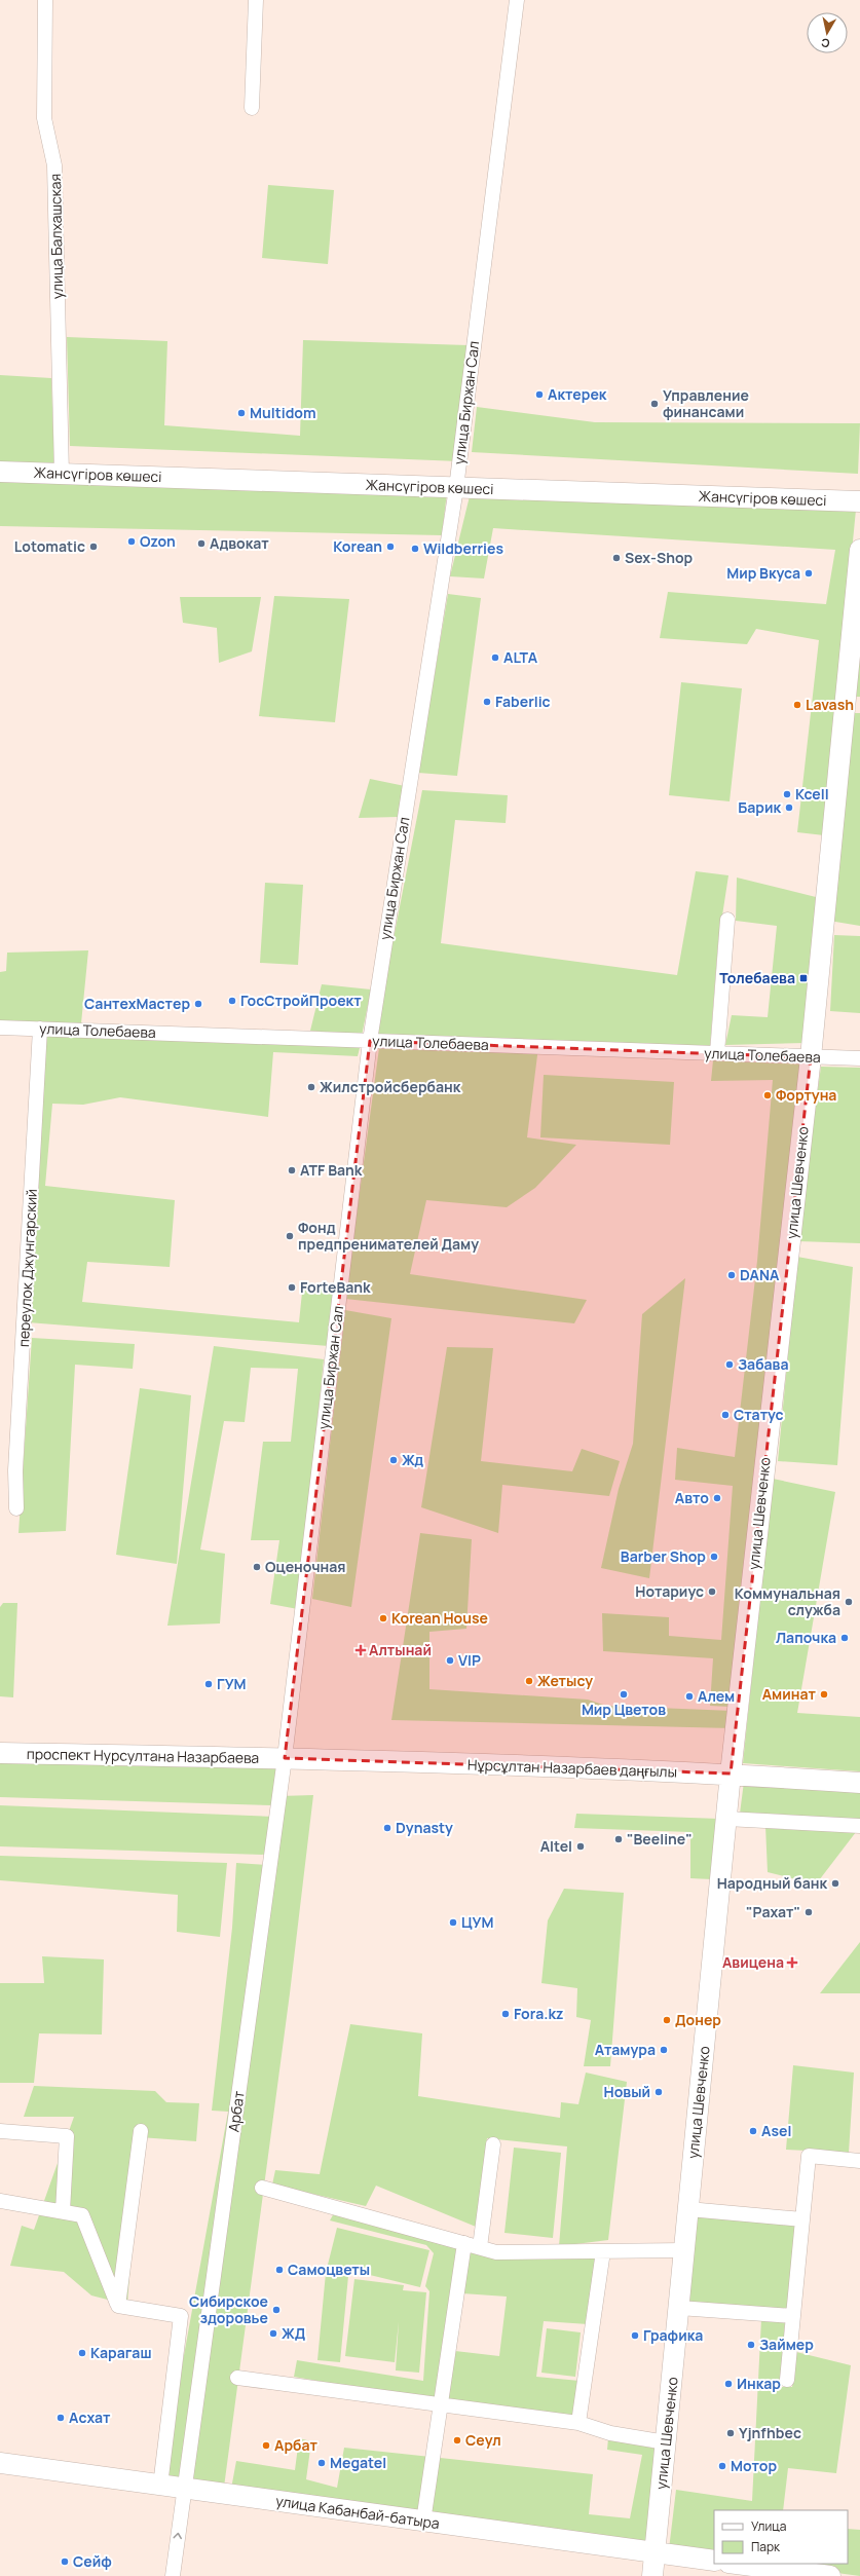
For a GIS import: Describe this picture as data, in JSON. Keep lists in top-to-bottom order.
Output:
{
  "streets": {
    "main road": [
      "Жансүгіров көшесі",
      "улица Шевченко",
      "проспект Нурсултана Назарбаева",
      "Нұрсұлтан Назарбаев даңғылы",
      "улица Кабанбай-батыра"
    ],
    "street": [
      "улица Балхашская",
      "улица Биржан Сал",
      "улица Толебаева",
      "переулок Джунгарский",
      "Арбат"
    ]
  },
  "crossings": [
    ["улица Балхашская", "Жансүгіров көшесі"],
    ["улица Биржан Сал", "Жансүгіров көшесі"],
    ["улица Биржан Сал", "улица Толебаева"],
    ["улица Биржан Сал", "проспект Нурсултана Назарбаева"],
    ["улица Биржан Сал", "Нұрсұлтан Назарбаев даңғылы"],
    ["улица Биржан Сал", "Арбат"],
    ["улица Толебаева", "улица Шевченко"],
    ["улица Толебаева", "переулок Джунгарский"],
    ["улица Шевченко", "Нұрсұлтан Назарбаев даңғылы"],
    ["улица Шевченко", "улица Кабанбай-батыра"],
    ["проспект Нурсултана Назарбаева", "Нұрсұлтан Назарбаев даңғылы"],
    ["проспект Нурсултана Назарбаева", "Арбат"],
    ["Нұрсұлтан Назарбаев даңғылы", "Арбат"],
    ["Арбат", "улица Кабанбай-батыра"]
  ],
  "places": {
    "other": [
      "Актерек",
      "Управление финансами",
      "Multidom",
      "Ozon",
      "Адвокат",
      "Lotomatic",
      "Korean",
      "Wildberries",
      "Sex-Shop",
      "Мир Вкуса",
      "ALTA",
      "Faberlic",
      "Lavash",
      "Kcell",
      "Барик",
      "ГосСтройПроект",
      "СантехМастер",
      "Жилстройсбербанк",
      "Фортуна",
      "ATF Bank",
      "Фонд предпренимателей Даму",
      "DANA",
      "ForteBank",
      "Забава",
      "Статус",
      "Жд",
      "Авто",
      "Barber Shop",
      "Оценочная",
      "Нотариус",
      "Коммунальная служба",
      "Korean House",
      "Лапочка",
      "VIP",
      "Жетысу",
      "ГУМ",
      "Мир Цветов",
      "Аминат",
      "Алем",
      "Dynasty",
      "\"Beeline\"",
      "Altel",
      "Народный банк",
      "\"Рахат\"",
      "ЦУМ",
      "Fora.kz",
      "Донер",
      "Атамура",
      "Новый",
      "Asel",
      "Самоцветы",
      "Сибирское здоровье",
      "ЖД",
      "Графика",
      "Займер",
      "Карагаш",
      "Инкар",
      "Асхат",
      "Yjnfhbec",
      "Сеул",
      "Арбат",
      "Megatel",
      "Мотор",
      "Сейф"
    ],
    "transit": ["Толебаева"],
    "health": ["Алтынай", "Авицена"]
  },
  "legend": ["Улица", "Парк"],
  "north": "bottom"
}
